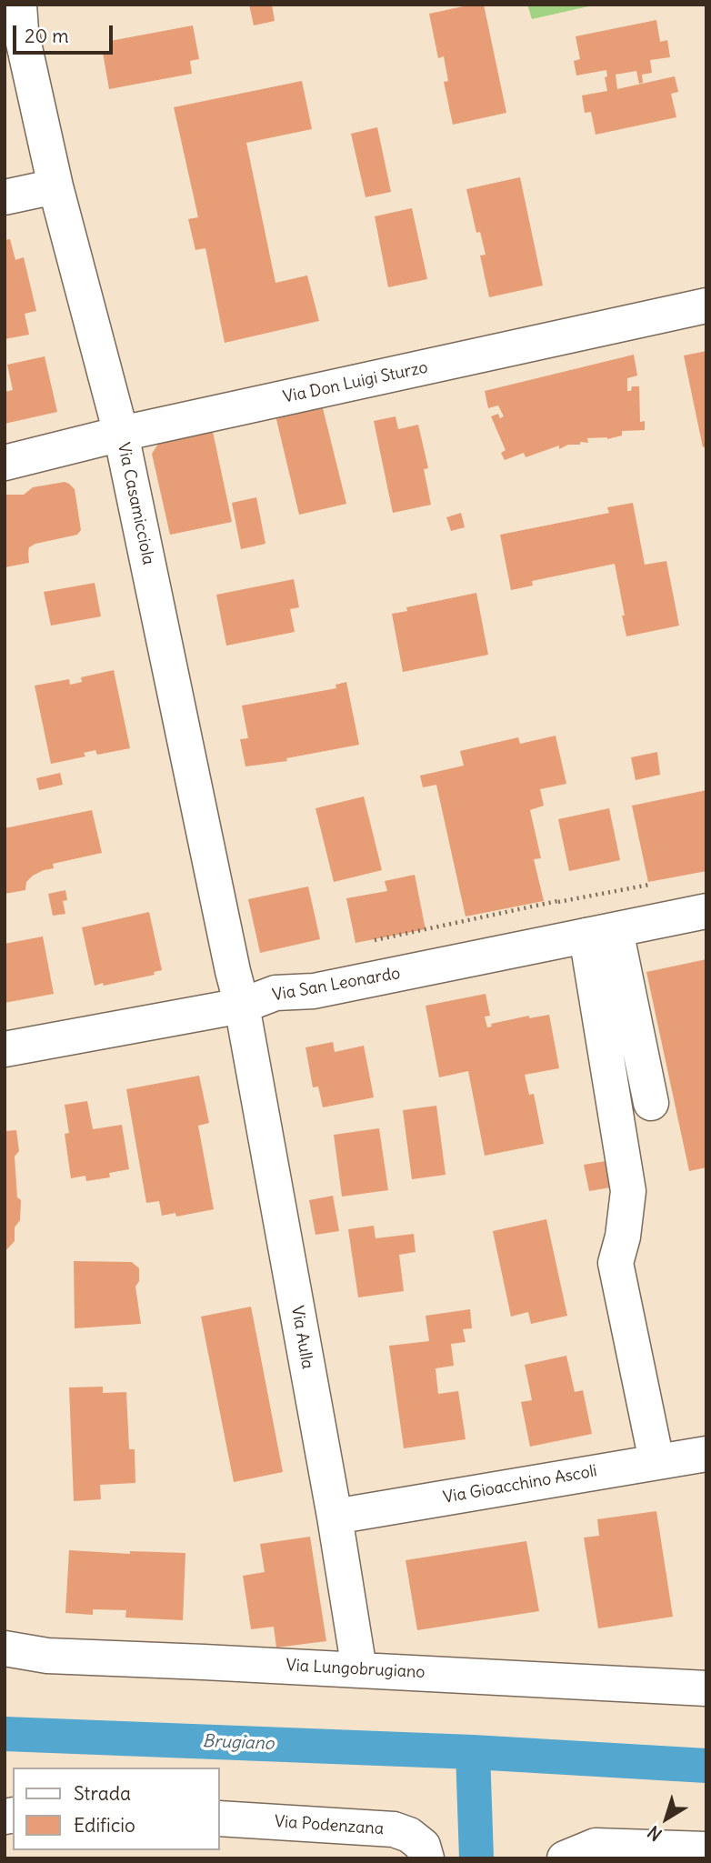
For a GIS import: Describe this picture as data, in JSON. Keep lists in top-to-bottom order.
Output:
{
  "streets": {
    "street": [
      "Via Don Luigi Sturzo",
      "Via Casamicciola",
      "Via San Leonardo",
      "Via Aulla",
      "Via Gioacchino Ascoli",
      "Via Lungobrugiano",
      "Via Podenzana"
    ]
  },
  "crossings": [
    ["Via Don Luigi Sturzo", "Via Casamicciola"],
    ["Via Casamicciola", "Via San Leonardo"],
    ["Via Casamicciola", "Via Aulla"],
    ["Via San Leonardo", "Via Aulla"],
    ["Via Aulla", "Via Gioacchino Ascoli"],
    ["Via Aulla", "Via Lungobrugiano"]
  ],
  "water": ["Brugiano"],
  "legend": ["Strada", "Edificio"],
  "scale_bar": "20 m",
  "north": "bottom left"
}
